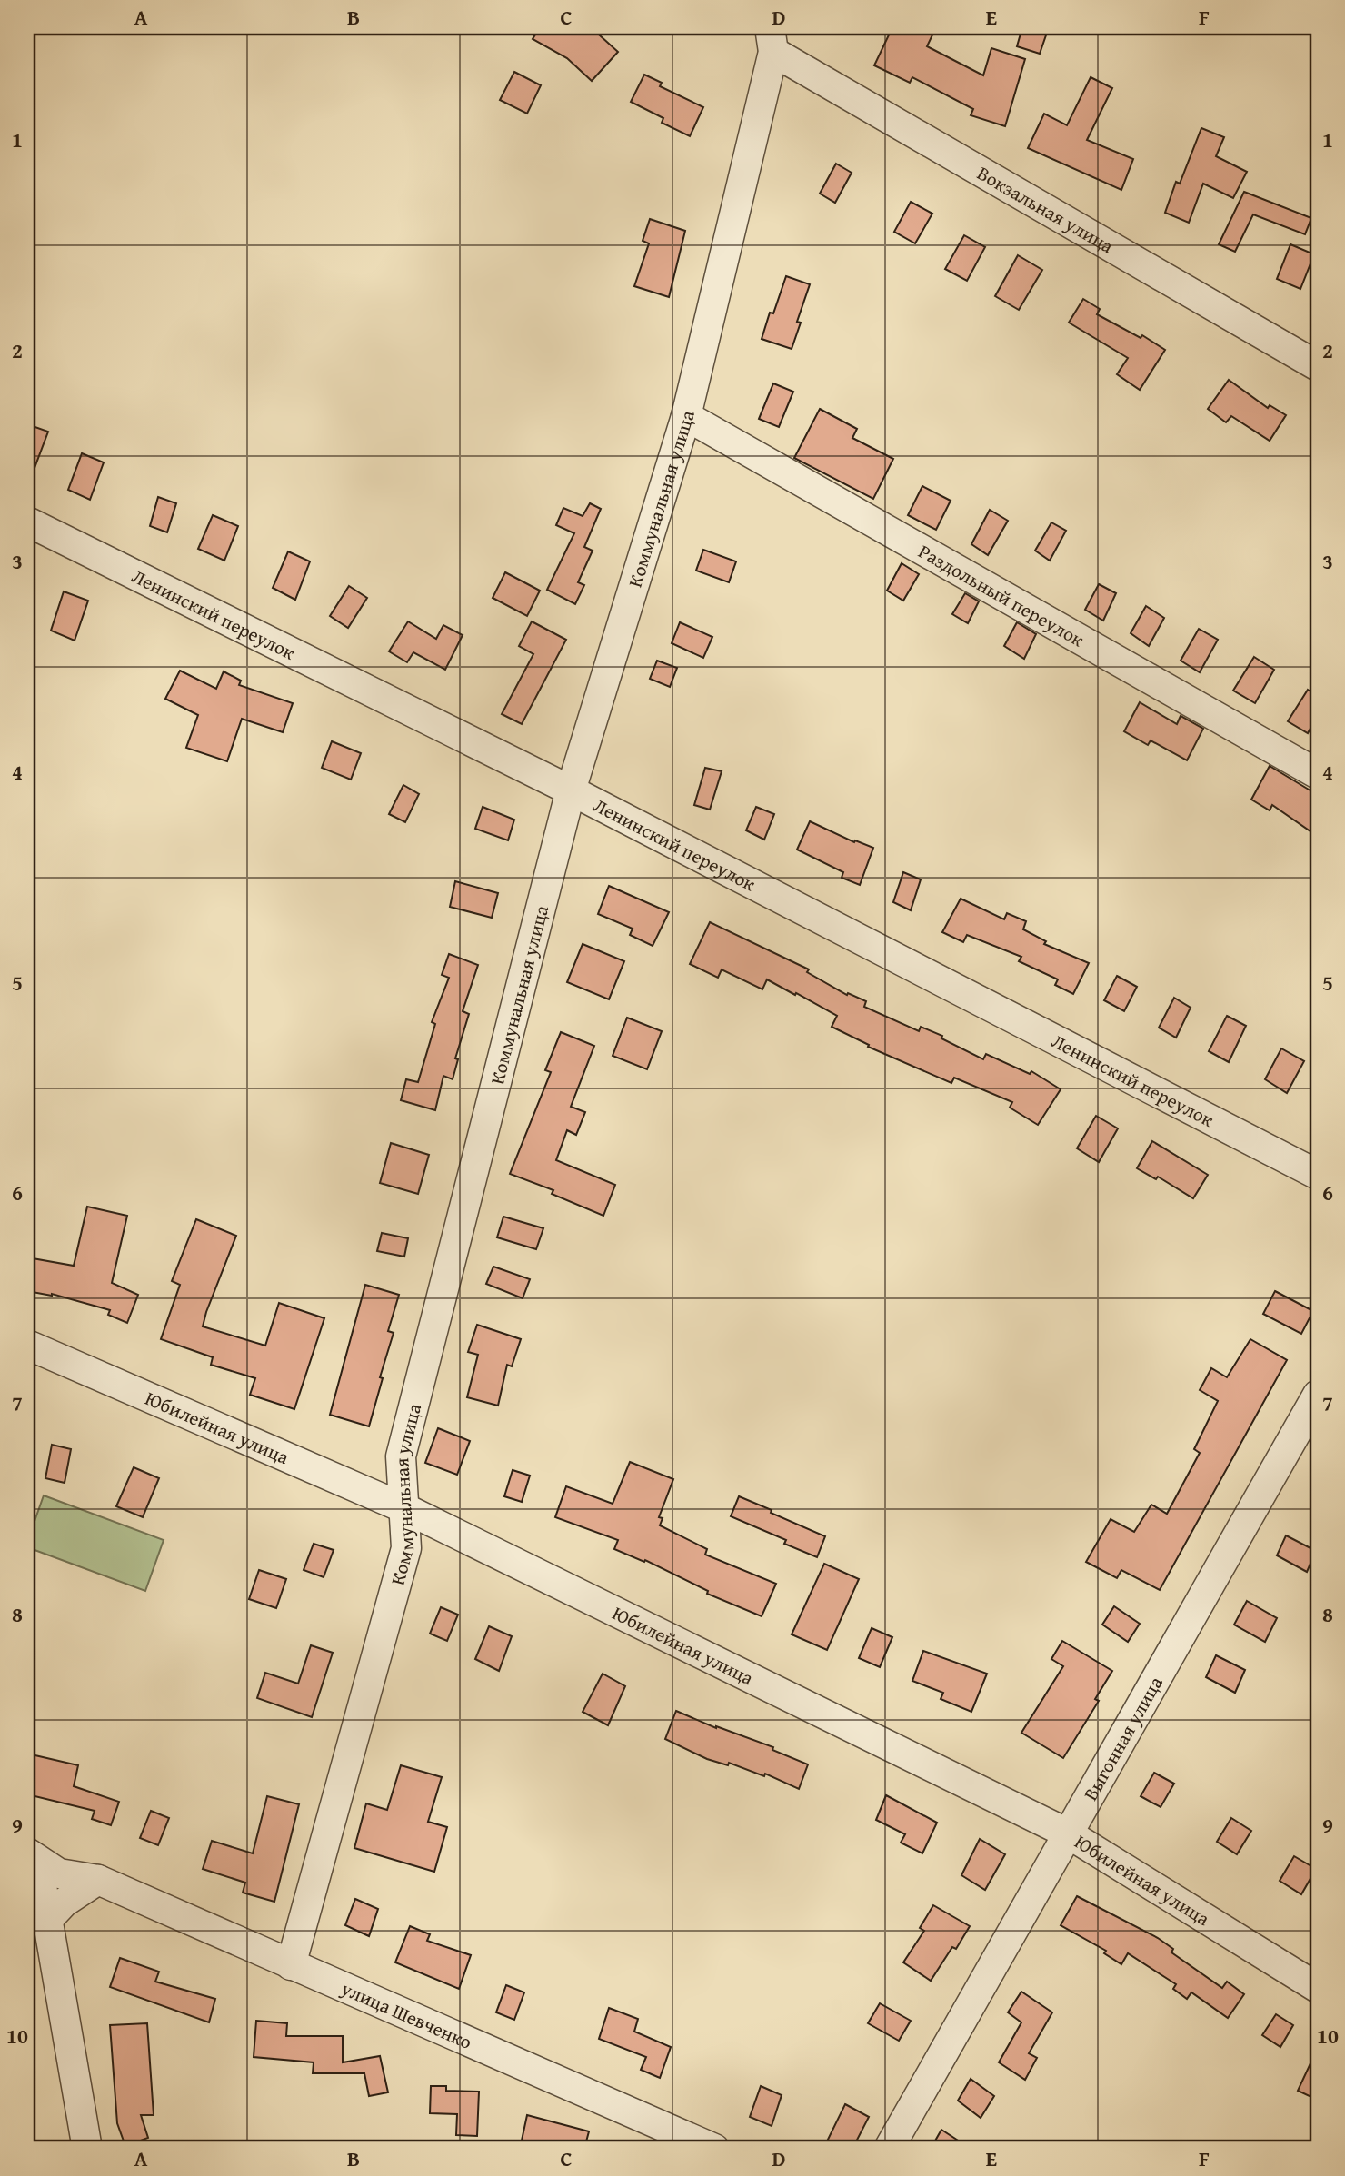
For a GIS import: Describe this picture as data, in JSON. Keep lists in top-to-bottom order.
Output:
{
  "streets": {
    "street": [
      "Вокзальная улица",
      "Коммунальная улица",
      "Раздольный переулок",
      "Ленинский переулок",
      "Юбилейная улица",
      "Выгонная улица",
      "улица Шевченко"
    ]
  },
  "crossings": [
    ["Вокзальная улица", "Коммунальная улица"],
    ["Коммунальная улица", "Раздольный переулок"],
    ["Коммунальная улица", "Ленинский переулок"],
    ["Коммунальная улица", "Юбилейная улица"],
    ["Коммунальная улица", "улица Шевченко"],
    ["Юбилейная улица", "Выгонная улица"]
  ],
  "grid": {
    "columns": [
      "A",
      "B",
      "C",
      "D",
      "E",
      "F"
    ],
    "rows": [
      "1",
      "2",
      "3",
      "4",
      "5",
      "6",
      "7",
      "8",
      "9",
      "10"
    ]
  }
}
